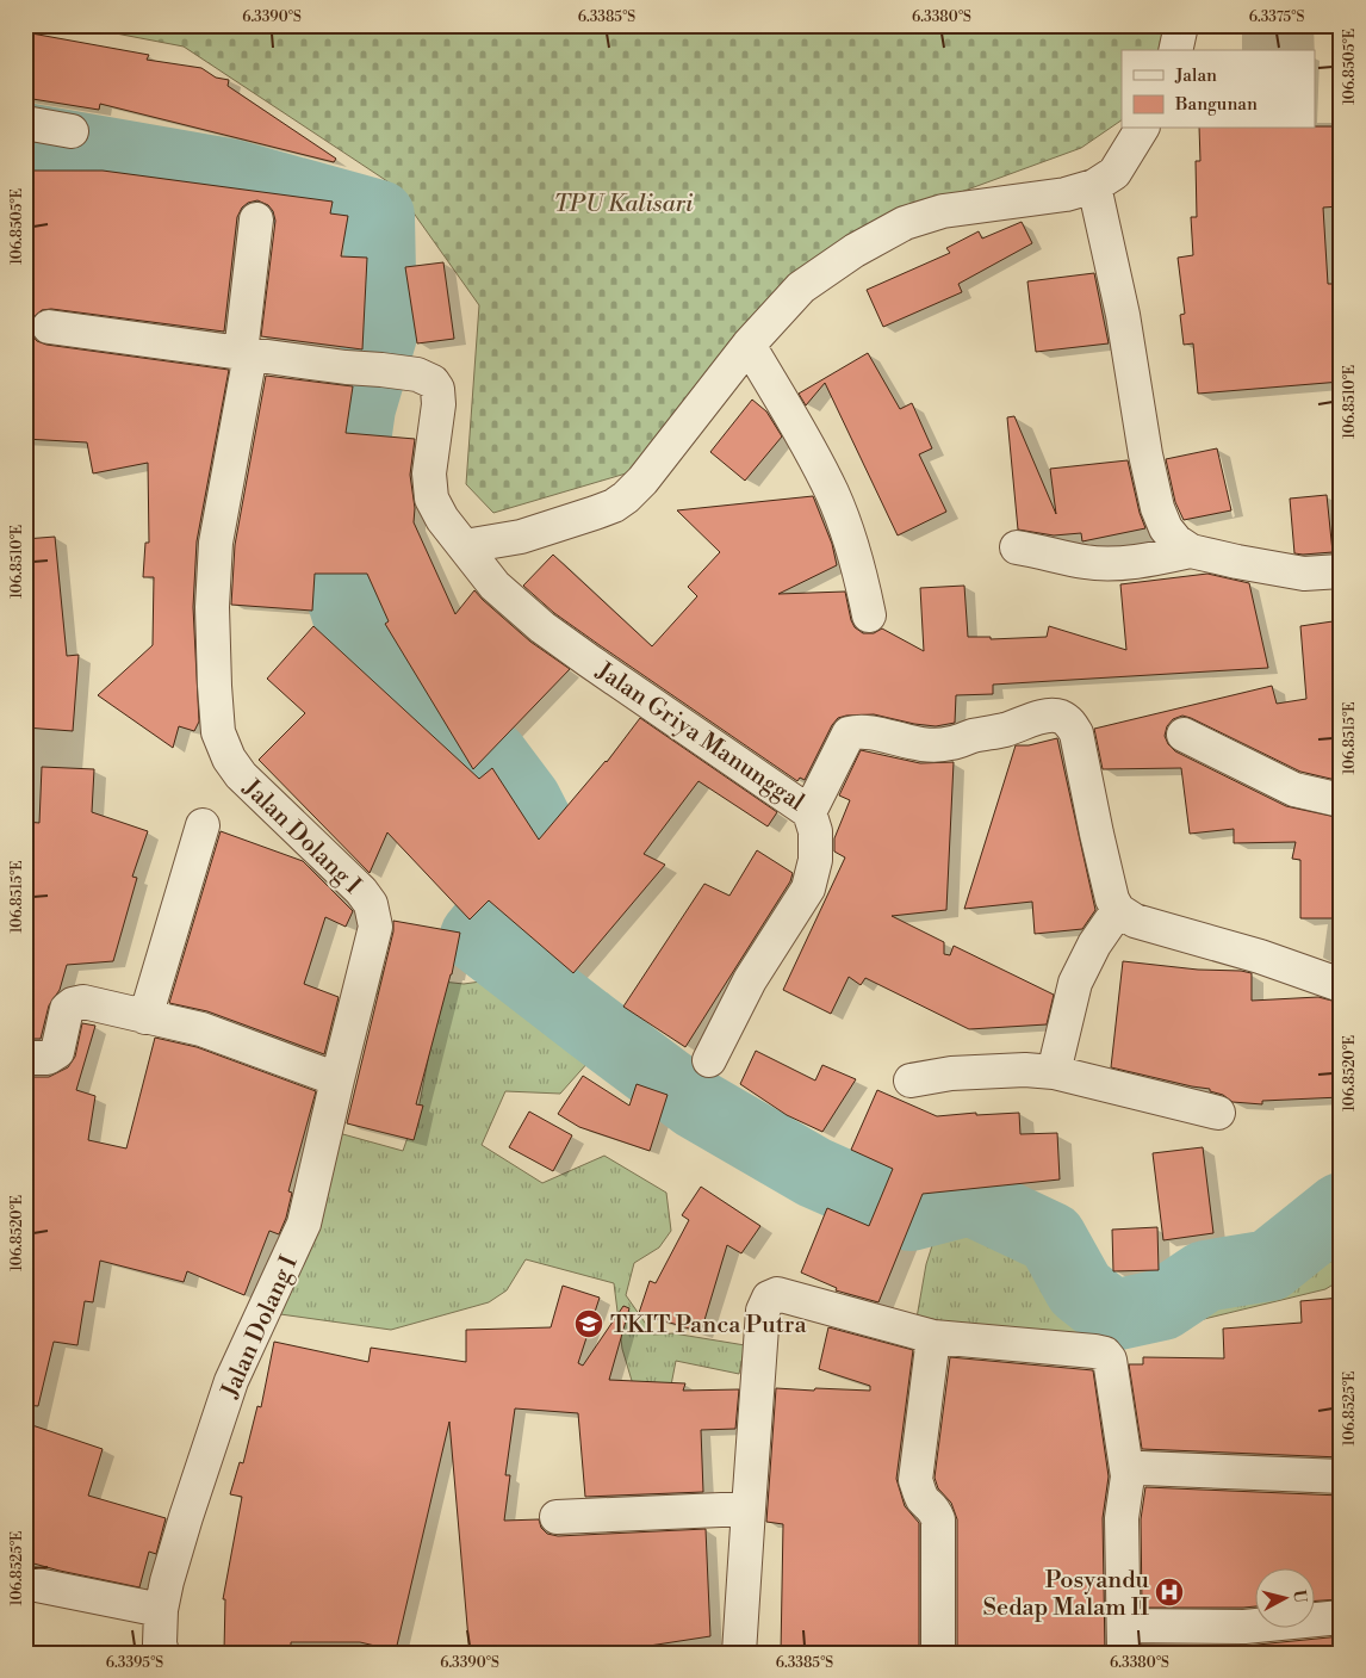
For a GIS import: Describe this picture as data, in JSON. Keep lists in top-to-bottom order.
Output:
{
  "streets": {
    "street": ["Jalan Griya Manunggal", "Jalan Dolang I"]
  },
  "parks": ["TPU Kalisari"],
  "places": {
    "school or university": ["TKIT Panca Putra"],
    "hospital": ["Posyandu Sedap Malam II"]
  },
  "legend": ["Jalan", "Bangunan"],
  "north": "right",
  "coordinates": [
    "6.3390°S",
    "6.3385°S",
    "6.3380°S",
    "6.3375°S",
    "106.8505°E",
    "106.8510°E",
    "106.8515°E",
    "106.8520°E",
    "106.8525°E",
    "6.3395°S"
  ]
}
